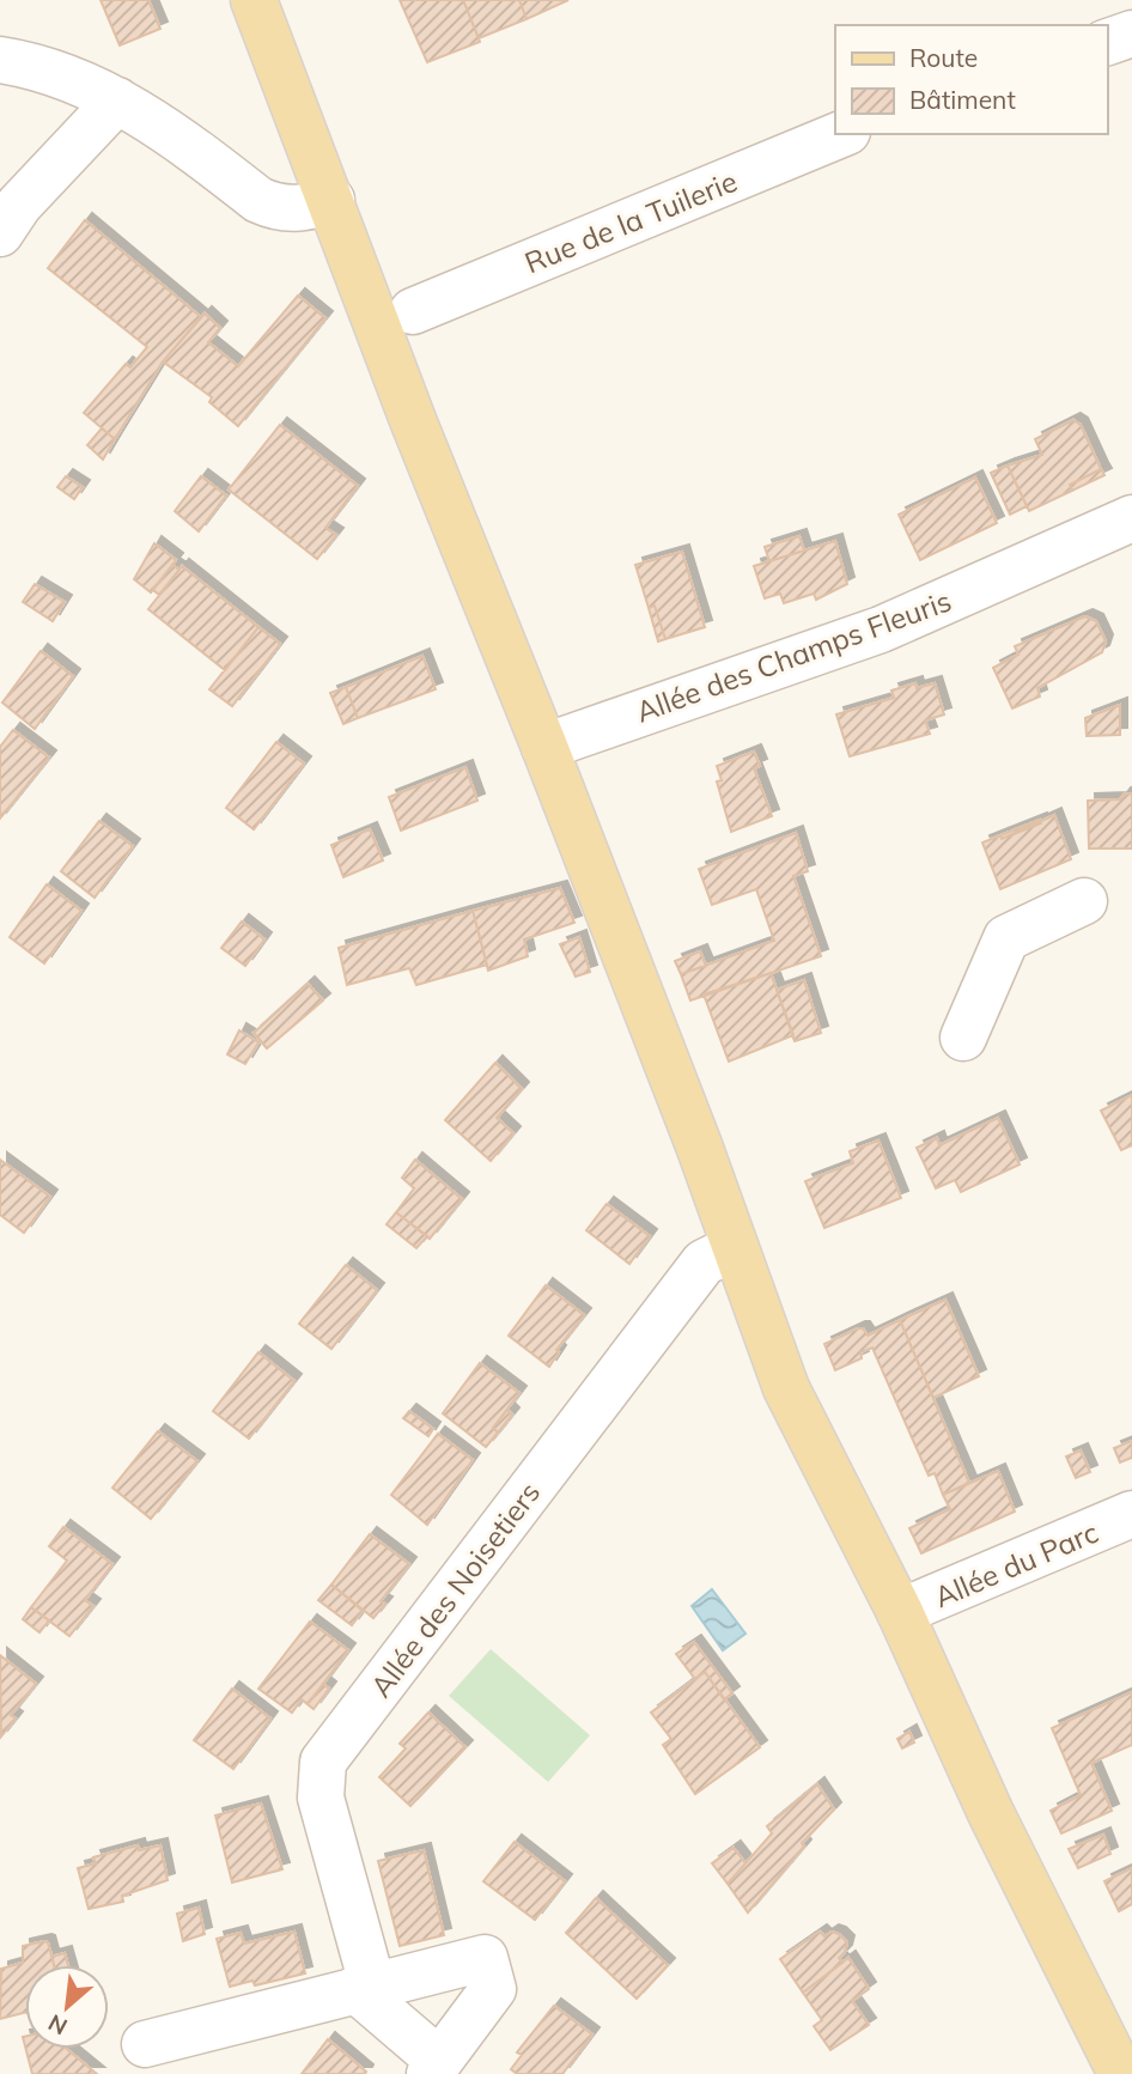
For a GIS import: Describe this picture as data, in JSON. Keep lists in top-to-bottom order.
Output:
{
  "streets": {
    "street": [
      "Rue de la Tuilerie",
      "Allée des Champs Fleuris",
      "Allée du Parc",
      "Allée des Noisetiers"
    ]
  },
  "legend": ["Route", "Bâtiment"],
  "north": "bottom left"
}
